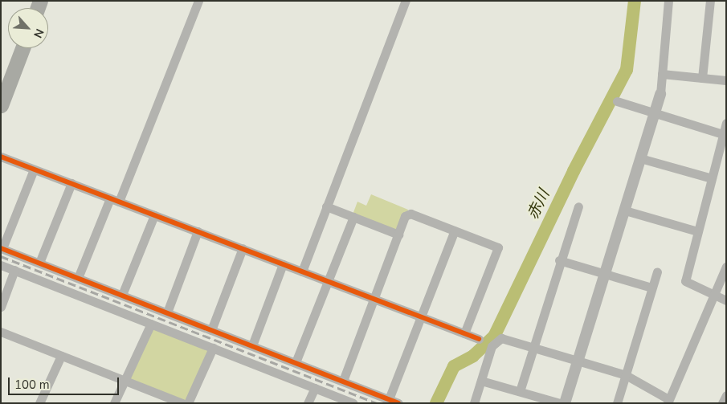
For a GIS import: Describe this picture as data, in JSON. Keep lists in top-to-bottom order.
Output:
{
  "water": ["赤川"],
  "scale_bar": "100 m",
  "north": "bottom right"
}
